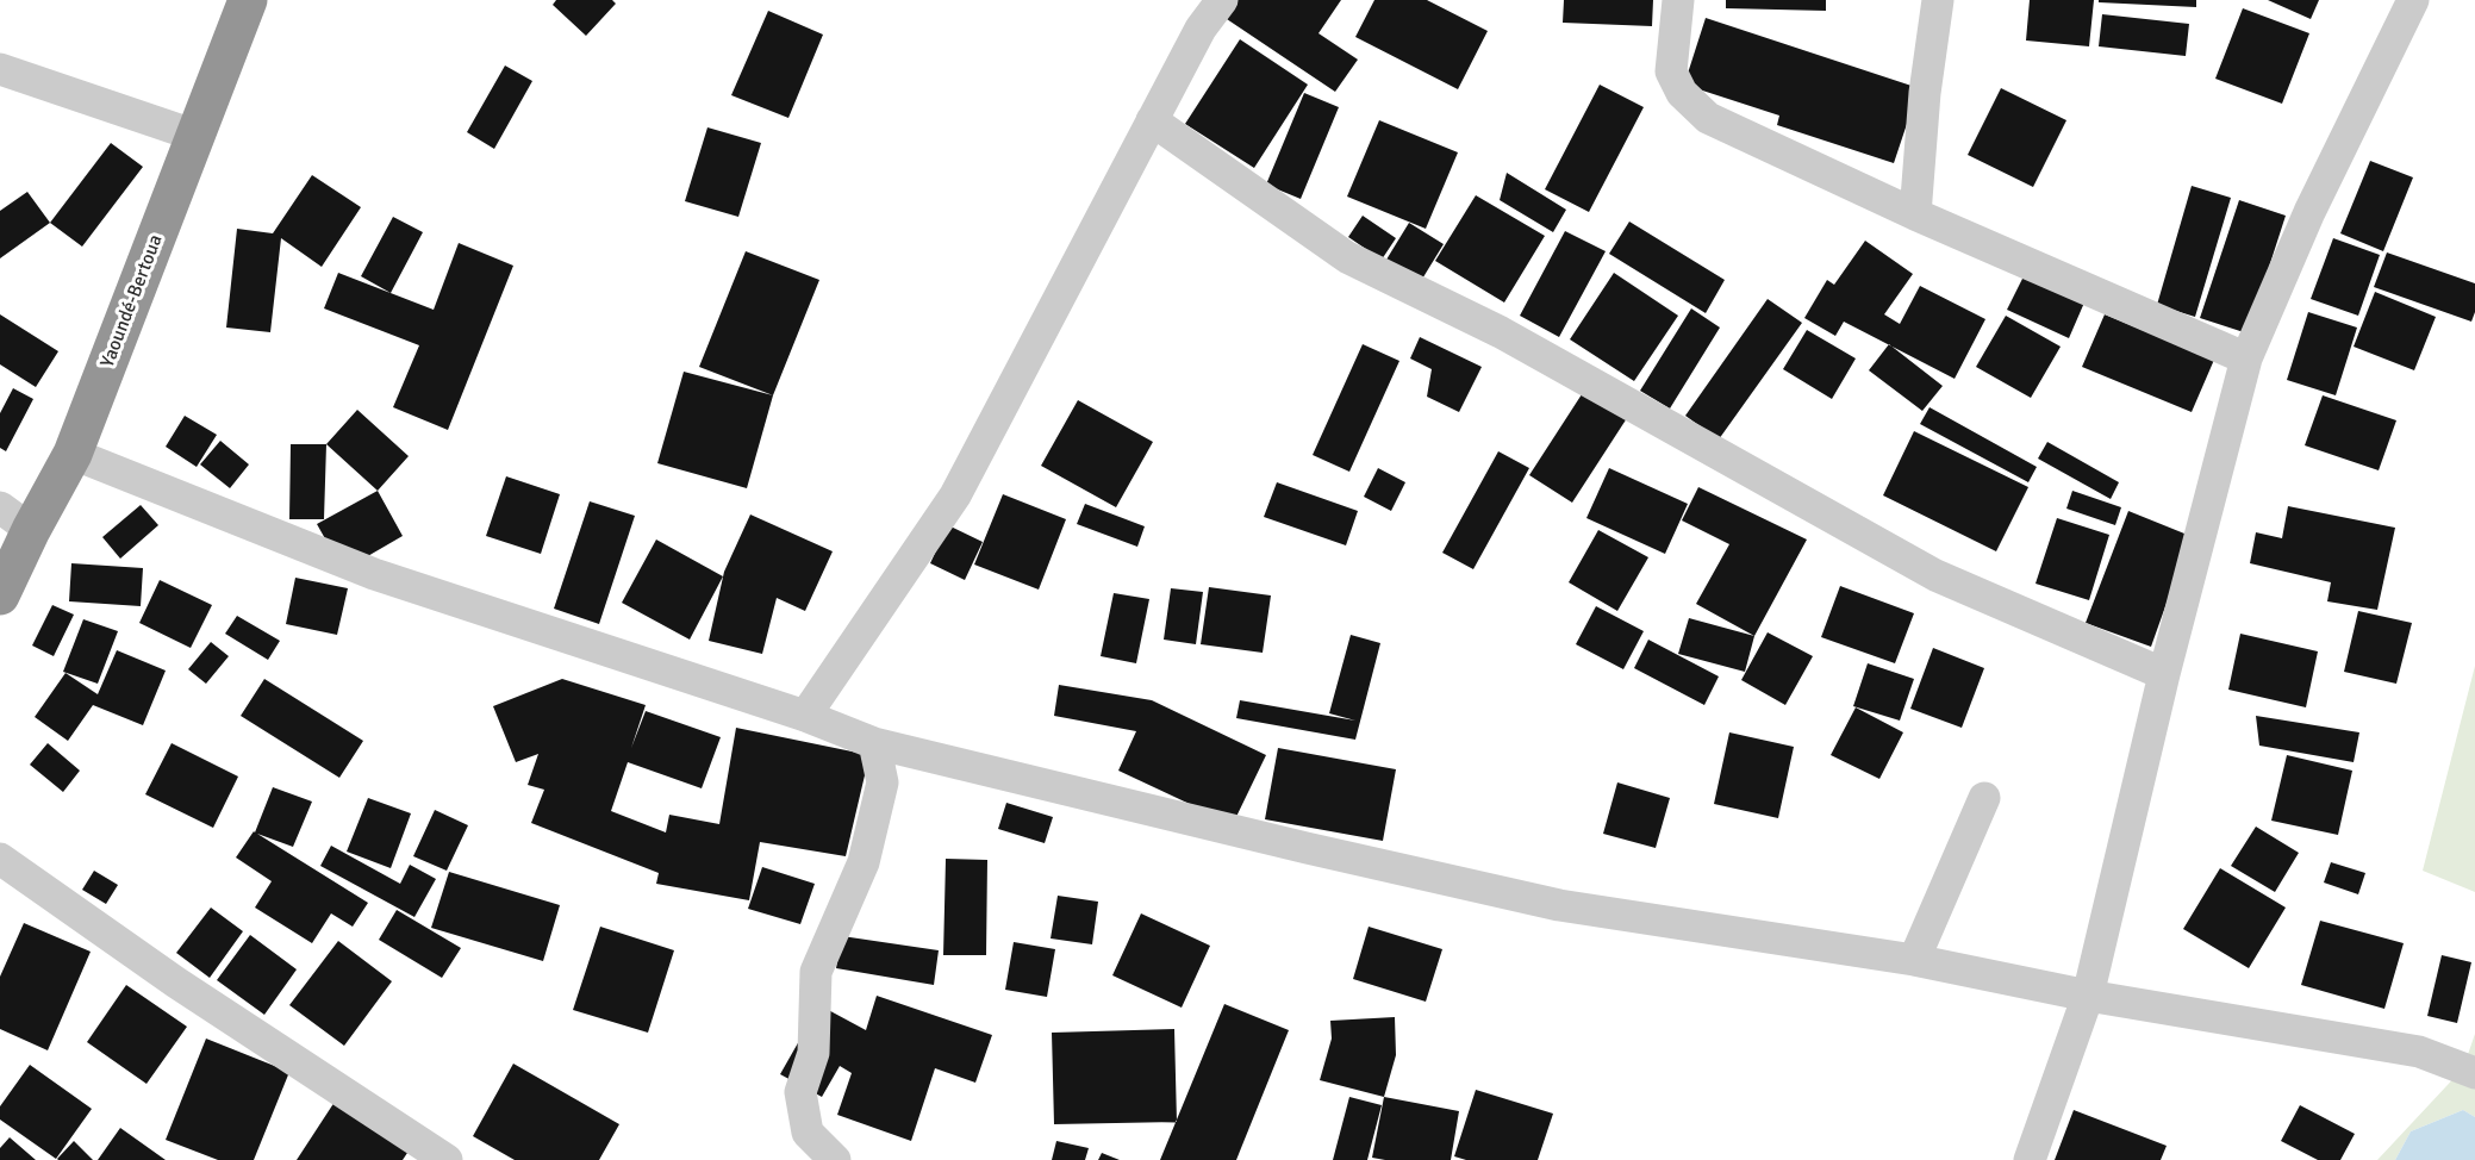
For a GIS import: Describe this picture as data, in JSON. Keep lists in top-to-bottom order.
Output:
{
  "streets": {
    "highway": ["Yaoundé-Bertoua"]
  }
}
